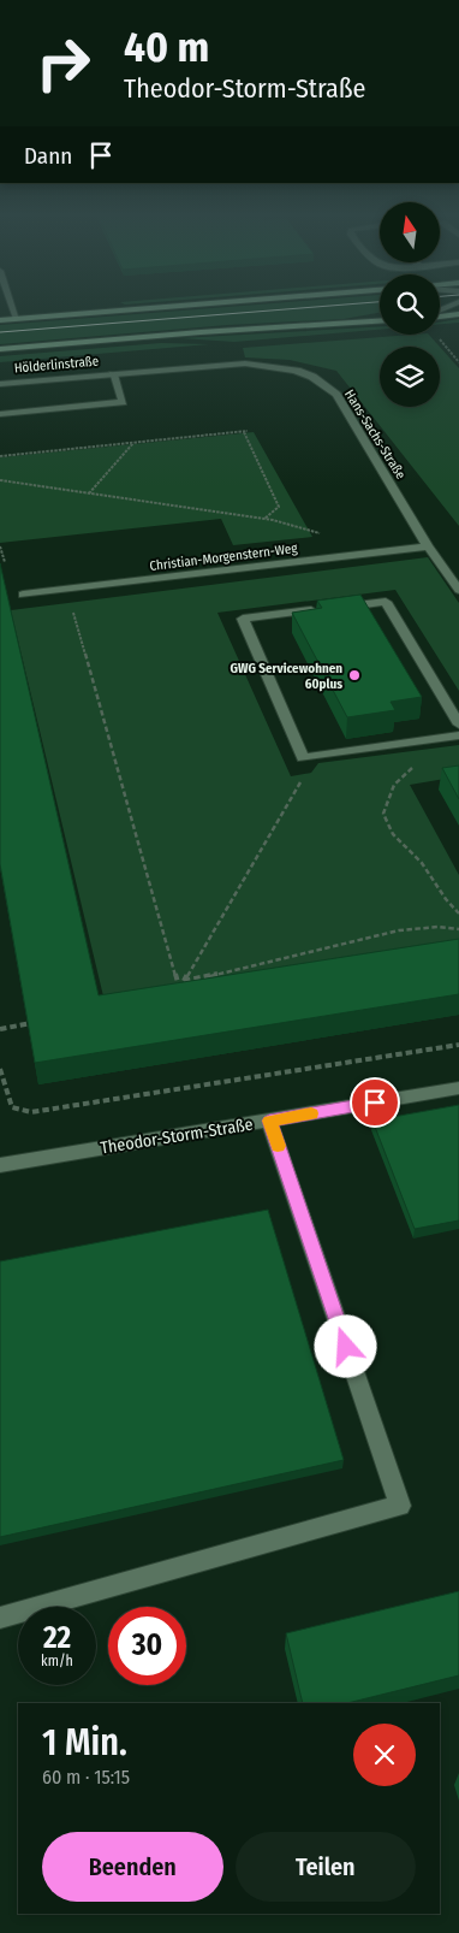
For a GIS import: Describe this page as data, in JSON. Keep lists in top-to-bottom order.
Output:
{
  "streets": {
    "street": [
      "Hölderlinstraße",
      "Hans-Sachs-Straße",
      "Christian-Morgenstern-Weg",
      "Theodor-Storm-Straße"
    ]
  },
  "crossings": [
    ["Hölderlinstraße", "Hans-Sachs-Straße"],
    ["Hans-Sachs-Straße", "Christian-Morgenstern-Weg"]
  ],
  "places": ["GWG Servicewohnen 60plus"],
  "north": "top",
  "page": {
    "turn": ["40 m", "Theodor-Storm-Straße"],
    "then": "Dann",
    "speed": "22 km/h",
    "limit": "30",
    "heading": ["1 Min.", "60 m · 15:15"],
    "buttons": ["Beenden", "Teilen"]
  }
}
